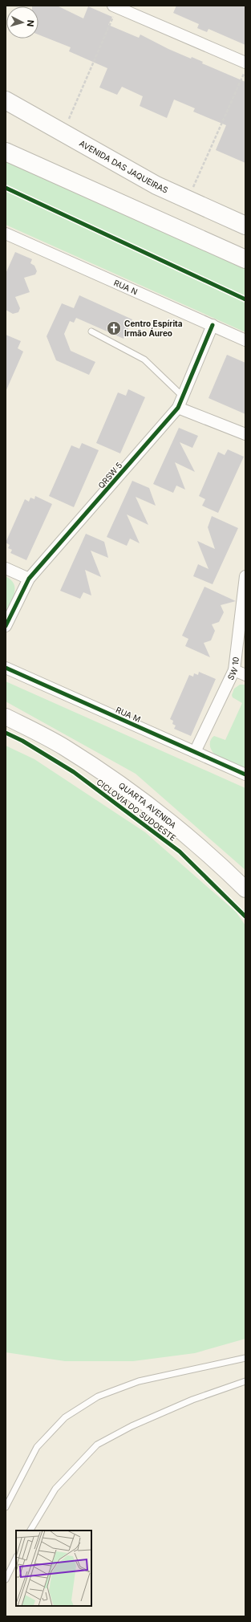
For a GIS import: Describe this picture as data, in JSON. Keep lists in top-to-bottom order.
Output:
{
  "streets": {
    "main road": ["AVENIDA DAS JAQUEIRAS", "QUARTA AVENIDA"],
    "street": [
      "RUA N",
      "QRSW 5",
      "SW 10",
      "RUA M"
    ],
    "cycle path": ["CICLOVIA DO SUDOESTE"]
  },
  "crossings": [
    ["RUA N", "QRSW 5"],
    ["SW 10", "RUA M"]
  ],
  "places": {
    "church": ["Centro Espírita Irmão Áureo"]
  },
  "north": "right"
}
